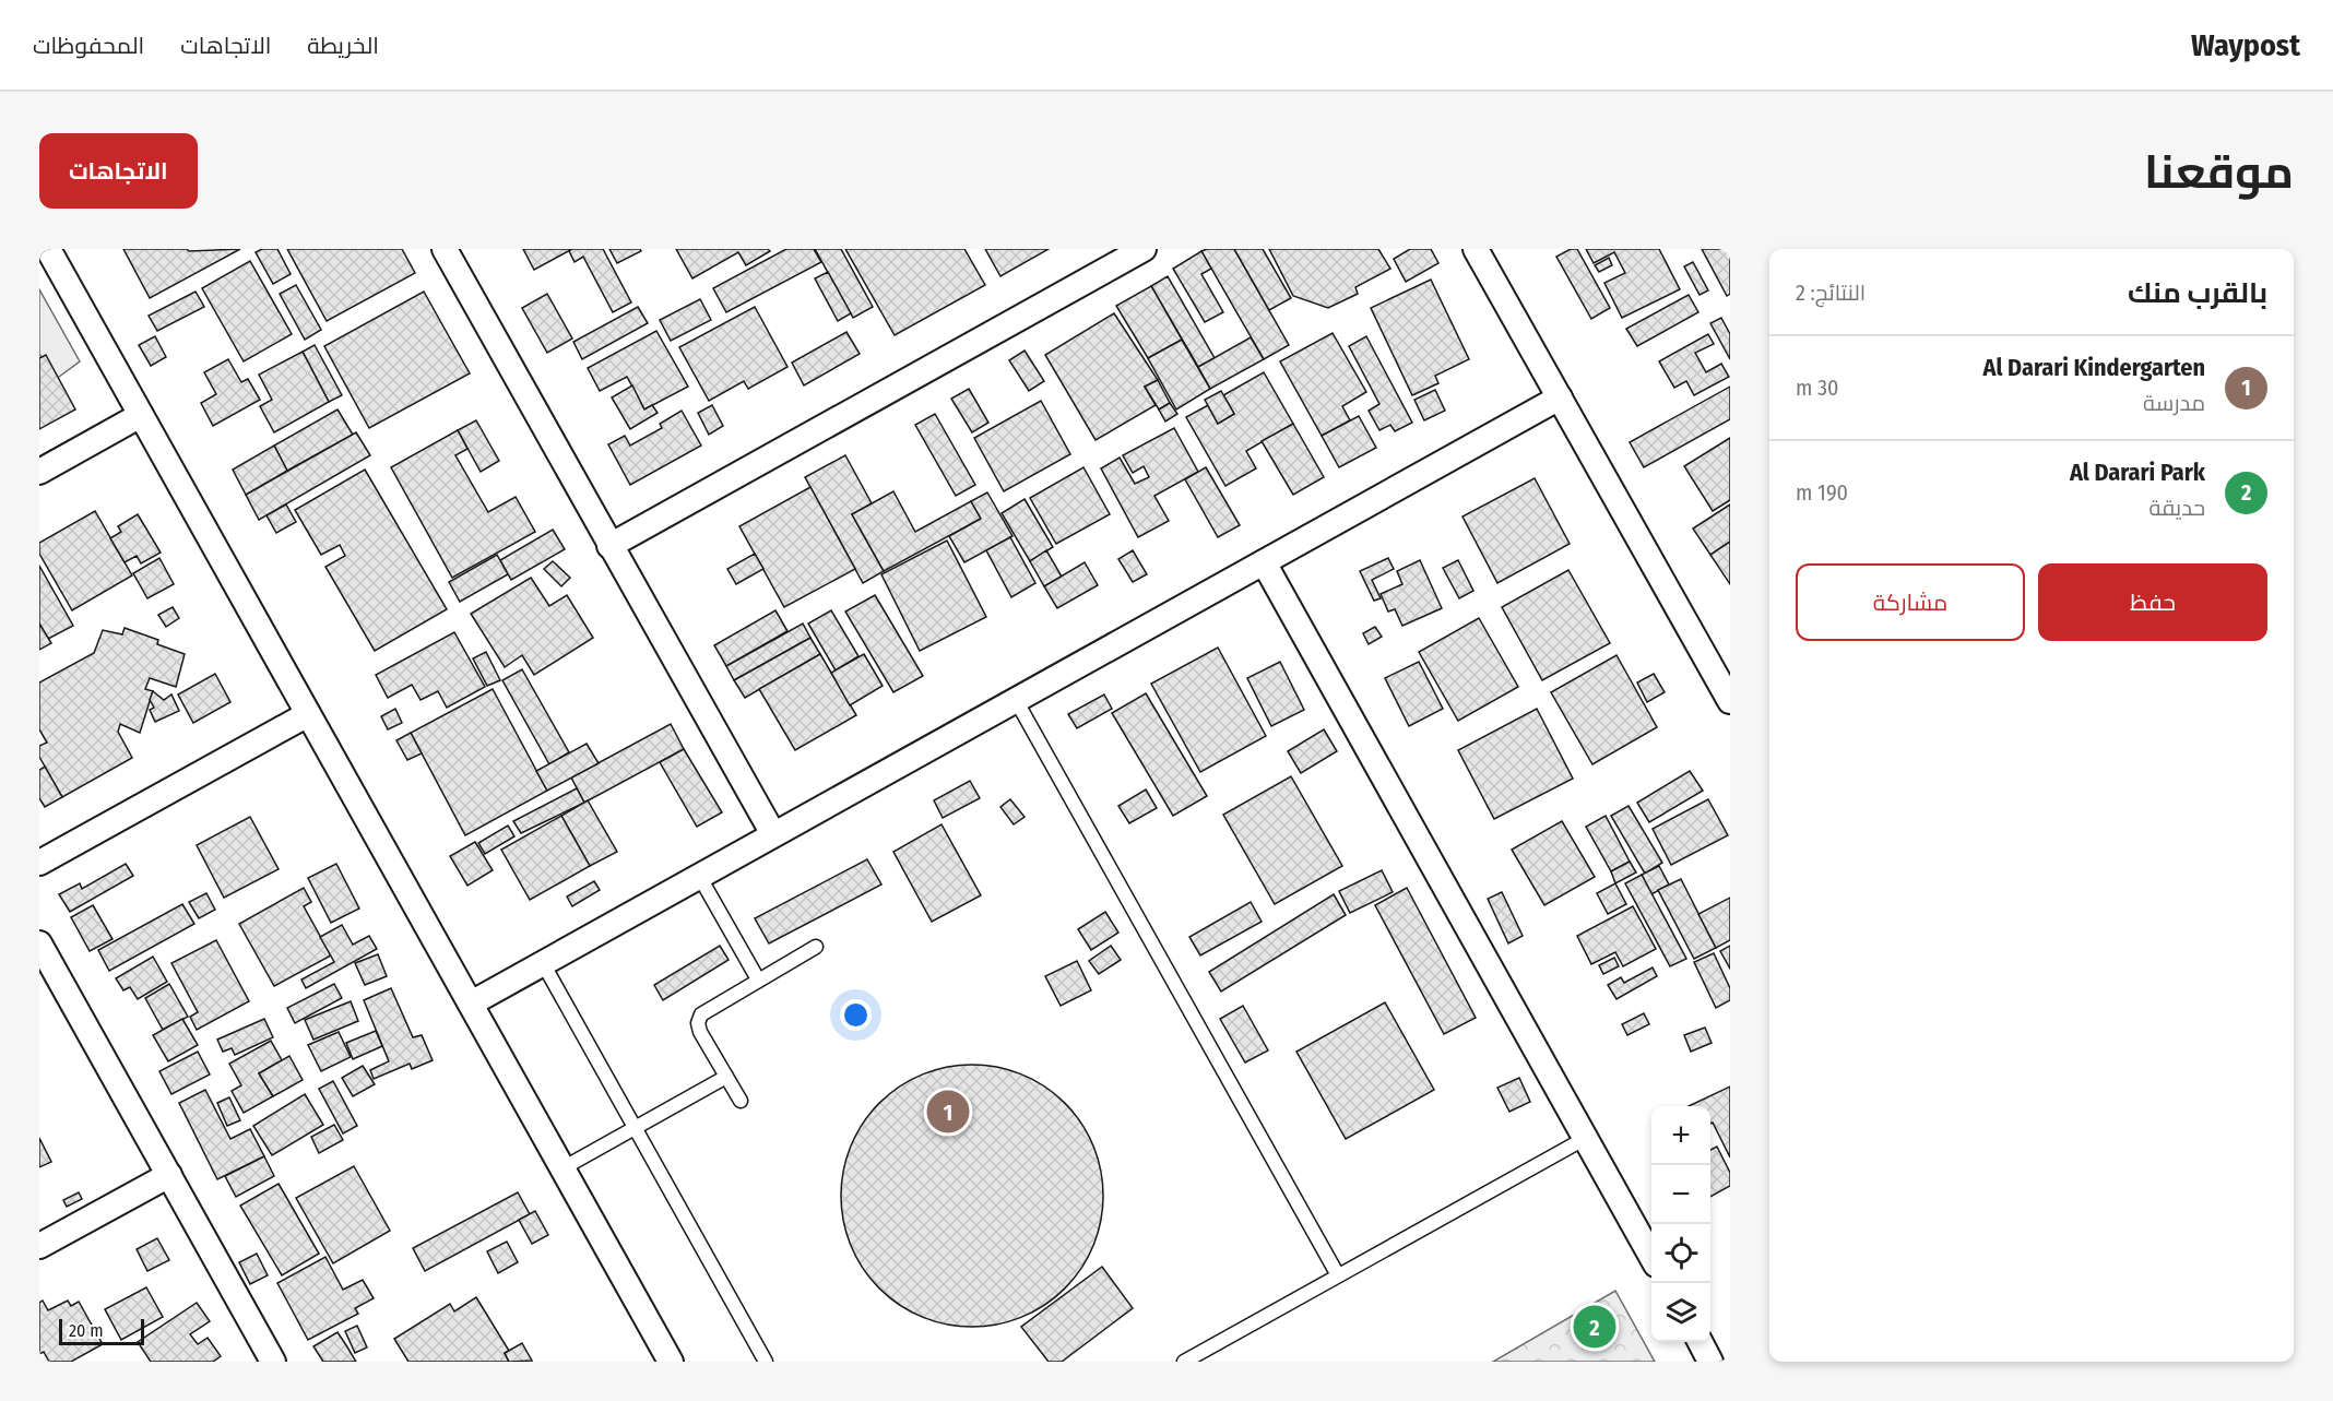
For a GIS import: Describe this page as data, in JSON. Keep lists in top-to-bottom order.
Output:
{
  "scale_bar": "20 m",
  "page": {
    "header": "Waypost",
    "nav": ["الخريطة", "الاتجاهات", "المحفوظات"],
    "title": "موقعنا",
    "buttons": [
      "الاتجاهات",
      ["حفظ", "مشاركة"]
    ],
    "heading": ["بالقرب منك", "النتائج: 2"],
    "list": [
      {
        "mark": "1",
        "name": "Al Darari Kindergarten",
        "note": "مدرسة",
        "value": "30 m"
      },
      {
        "mark": "2",
        "name": "Al Darari Park",
        "note": "حديقة",
        "value": "190 m"
      }
    ],
    "pins": ["1", "2"],
    "map_buttons": ["+", "−"],
    "scale": "20 m"
  }
}
